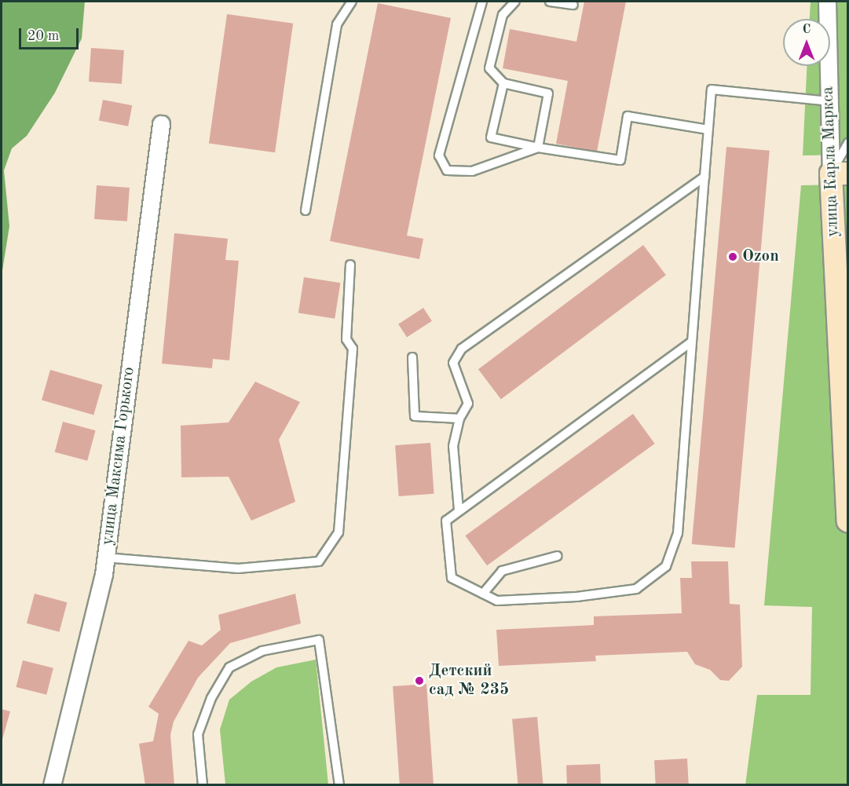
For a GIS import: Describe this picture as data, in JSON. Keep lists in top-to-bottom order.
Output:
{
  "streets": {
    "street": ["улица Карла Маркса", "улица Максима Горького"]
  },
  "places": ["Ozon", "Детский сад № 235"],
  "scale_bar": "20 m",
  "north": "top"
}
